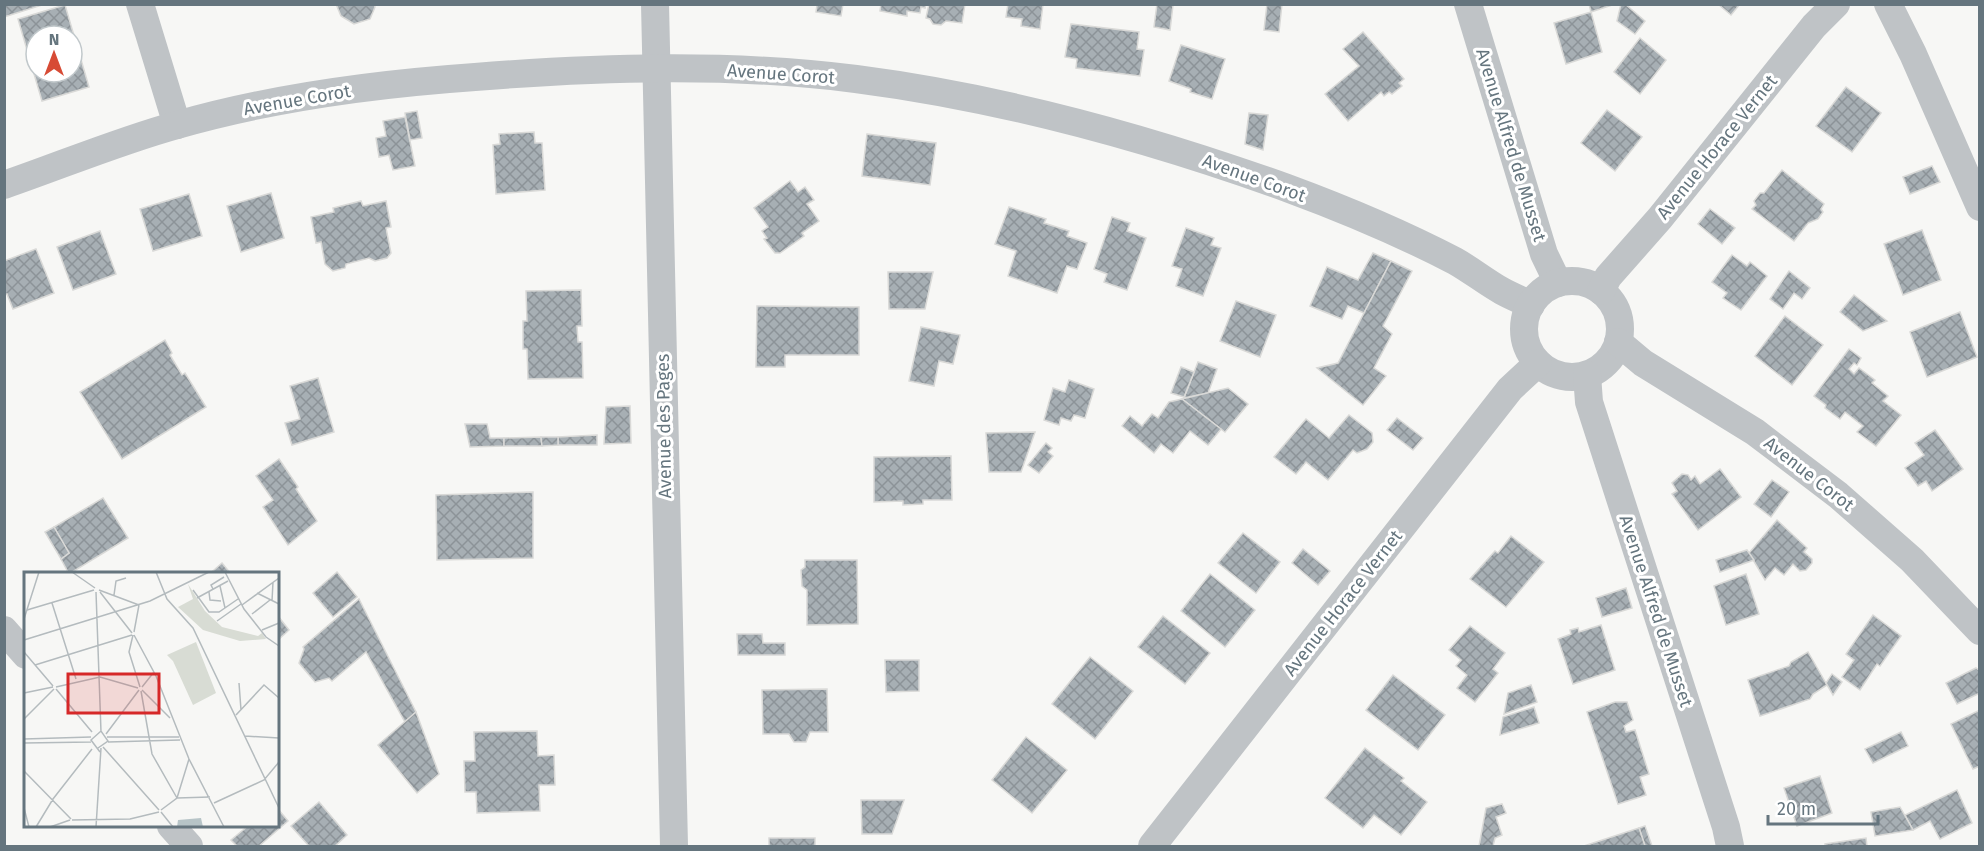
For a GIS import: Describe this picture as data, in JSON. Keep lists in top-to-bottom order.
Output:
{
  "streets": {
    "street": [
      "Avenue Corot",
      "Avenue Alfred de Musset",
      "Avenue Horace Vernet",
      "Avenue des Pages"
    ]
  },
  "crossings": [
    ["Avenue Corot", "Avenue Alfred de Musset"],
    ["Avenue Corot", "Avenue Horace Vernet"],
    ["Avenue Corot", "Avenue des Pages"],
    ["Avenue Alfred de Musset", "Avenue Horace Vernet"]
  ],
  "scale_bar": "20 m",
  "north": "top"
}
